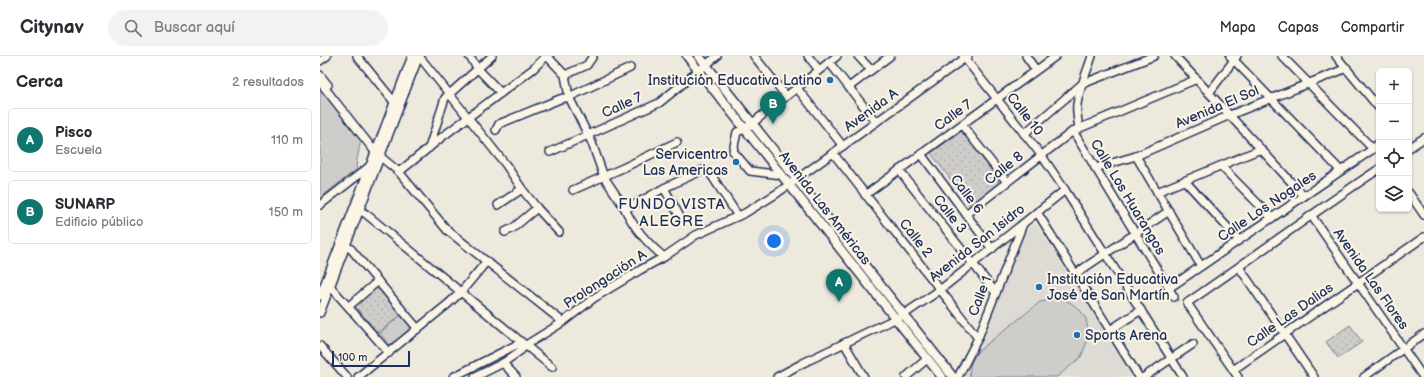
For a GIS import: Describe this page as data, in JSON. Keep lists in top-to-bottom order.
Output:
{
  "streets": {
    "main road": ["Avenida Las Américas"],
    "street": [
      "Calle 7",
      "Avenida El Sol",
      "Avenida A",
      "Calle 10",
      "Calle 8",
      "Calle 6",
      "Calle Los Huarangos",
      "Calle Los Nogales",
      "Calle 3",
      "Calle 2",
      "Avenida San Isidro",
      "Prolongación A",
      "Avenida Las Flores",
      "Calle 1",
      "Calle Las Dalias"
    ]
  },
  "crossings": [
    ["Calle 7", "Calle 10"],
    ["Calle 7", "Calle 6"],
    ["Calle 7", "Avenida Las Américas"],
    ["Calle 7", "Calle 3"],
    ["Calle 7", "Calle 2"],
    ["Avenida El Sol", "Calle Los Huarangos"],
    ["Avenida A", "Calle 10"],
    ["Avenida A", "Avenida Las Américas"],
    ["Avenida A", "Calle 2"],
    ["Avenida A", "Prolongación A"],
    ["Calle 10", "Calle 8"],
    ["Calle 10", "Avenida San Isidro"],
    ["Calle 8", "Calle 6"],
    ["Calle 8", "Calle Los Huarangos"],
    ["Calle 6", "Avenida San Isidro"],
    ["Calle Los Huarangos", "Calle Los Nogales"],
    ["Avenida Las Américas", "Avenida San Isidro"],
    ["Calle 3", "Avenida San Isidro"],
    ["Calle 3", "Calle 1"],
    ["Calle 2", "Avenida San Isidro"],
    ["Calle 2", "Calle 1"],
    ["Avenida San Isidro", "Calle 1"],
    ["Avenida Las Flores", "Calle Las Dalias"]
  ],
  "districts": ["FUNDO VISTA ALEGRE"],
  "places": [
    "Institución Educativa Latino",
    "Servicentro Las Americas",
    "Institución Educativa José de San Martín",
    "Sports Arena"
  ],
  "scale_bar": "100 m",
  "page": {
    "header": "Citynav",
    "search": "Buscar aquí",
    "nav": ["Mapa", "Capas", "Compartir"],
    "heading": ["Cerca", "2 resultados"],
    "map_buttons": ["+", "−"],
    "pins": ["B", "A"],
    "list": [
      {
        "mark": "A",
        "name": "Pisco",
        "note": "Escuela",
        "value": "110 m"
      },
      {
        "mark": "B",
        "name": "SUNARP",
        "note": "Edificio público",
        "value": "150 m"
      }
    ],
    "scale": "100 m"
  }
}
